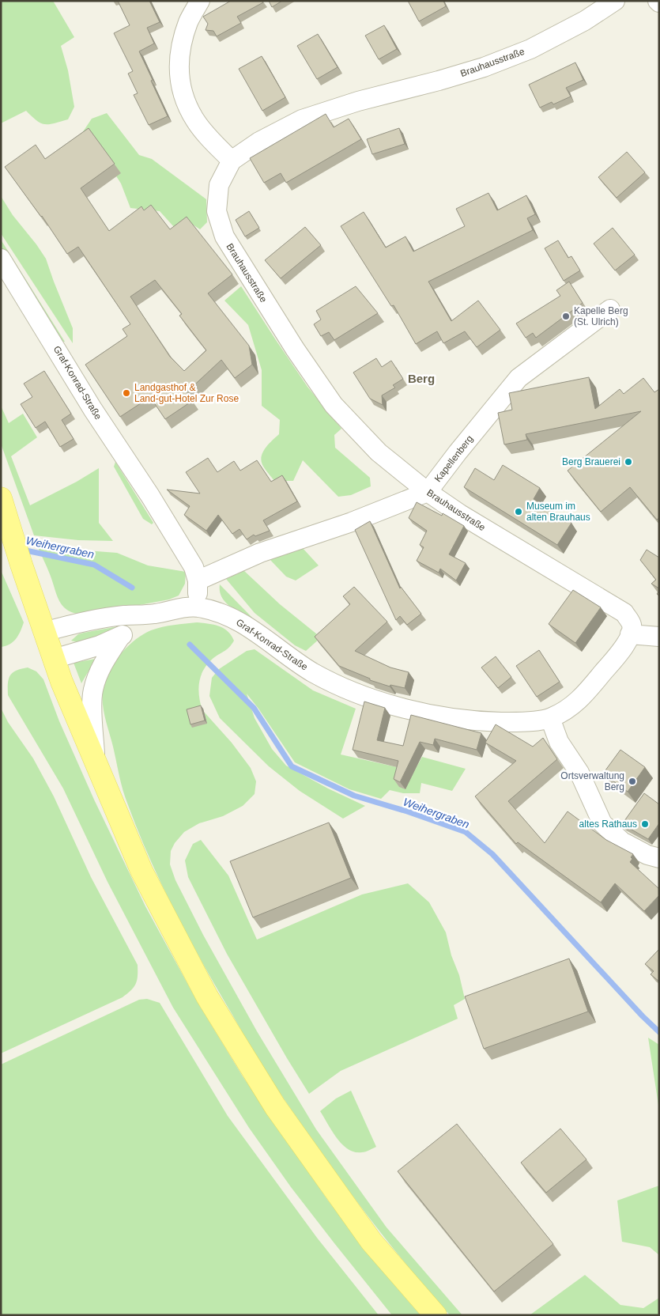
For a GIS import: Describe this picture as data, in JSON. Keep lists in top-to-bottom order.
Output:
{
  "streets": {
    "street": ["Brauhausstraße", "Graf-Konrad-Straße", "Kapellenberg"]
  },
  "crossings": [
    ["Brauhausstraße", "Graf-Konrad-Straße"],
    ["Brauhausstraße", "Kapellenberg"],
    ["Graf-Konrad-Straße", "Kapellenberg"]
  ],
  "districts": ["Berg"],
  "water": ["Weihergraben"],
  "places": [
    "Kapelle Berg (St. Ulrich)",
    "Landgasthof & Land-gut-Hotel Zur Rose",
    "Berg Brauerei",
    "Museum im alten Brauhaus",
    "Ortsverwaltung Berg",
    "altes Rathaus"
  ]
}
